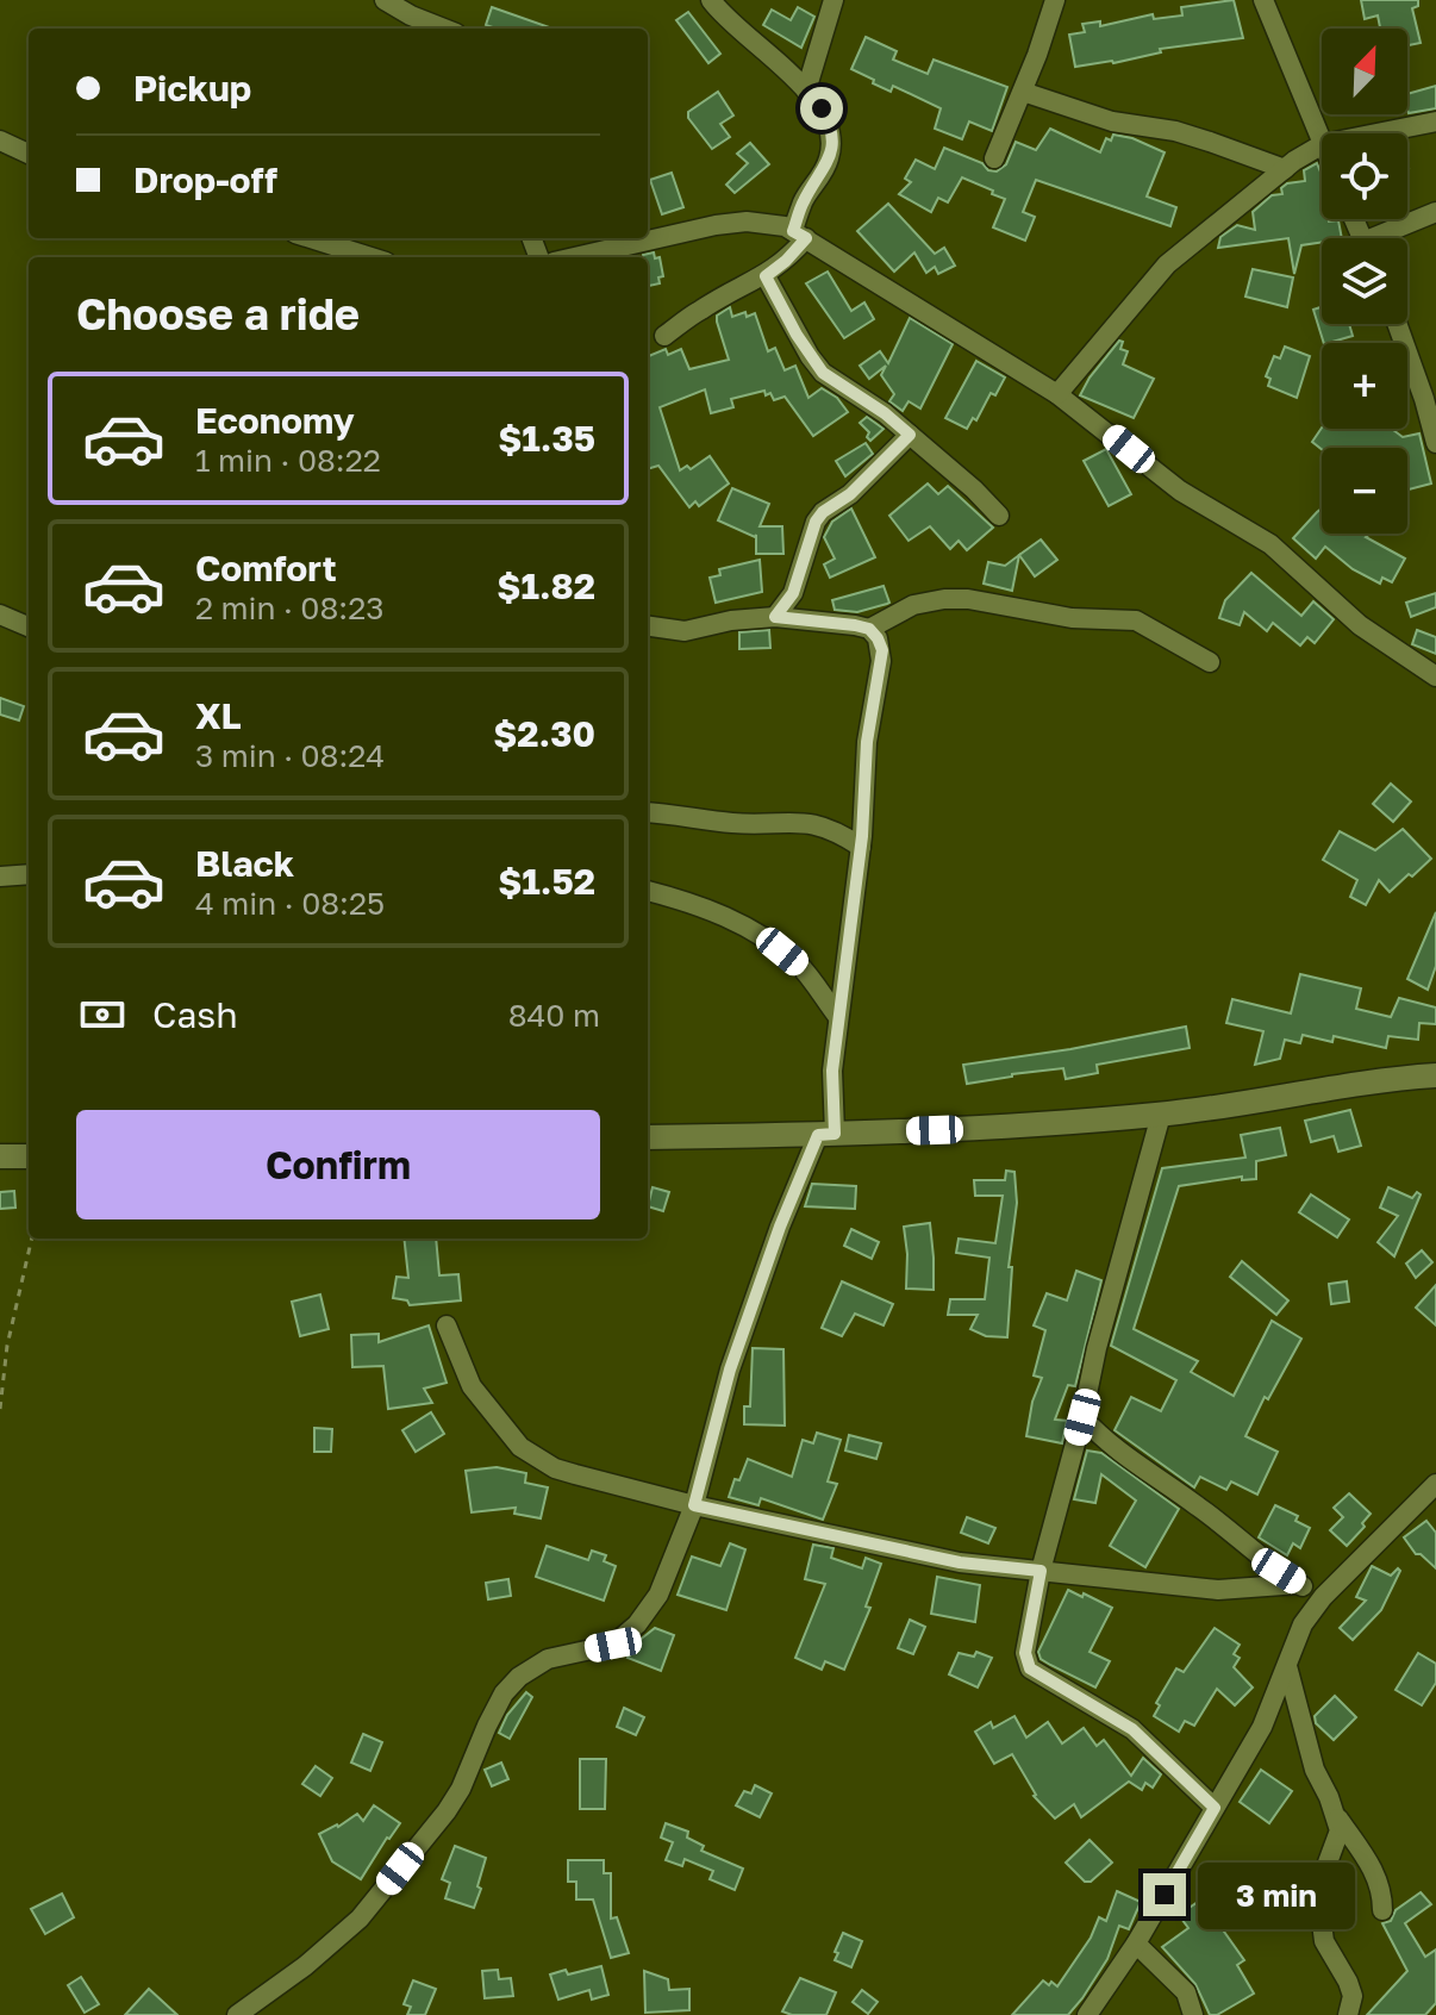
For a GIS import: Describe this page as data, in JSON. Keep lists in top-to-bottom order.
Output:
{
  "north": "top right",
  "page": {
    "map_buttons": ["+", "−"],
    "banner": ["Pickup", "Drop-off"],
    "heading": "Choose a ride",
    "list": [
      {
        "name": "Economy",
        "note": "1 min · 08:22",
        "value": "$1.35"
      },
      {
        "name": "Comfort",
        "note": "2 min · 08:23",
        "value": "$1.82"
      },
      {
        "name": "XL",
        "note": "3 min · 08:24",
        "value": "$2.30"
      },
      {
        "name": "Black",
        "note": "4 min · 08:25",
        "value": "$1.52"
      }
    ],
    "pay": ["Cash", "840 m"],
    "buttons": "Confirm",
    "bubble": "3 min"
  }
}
